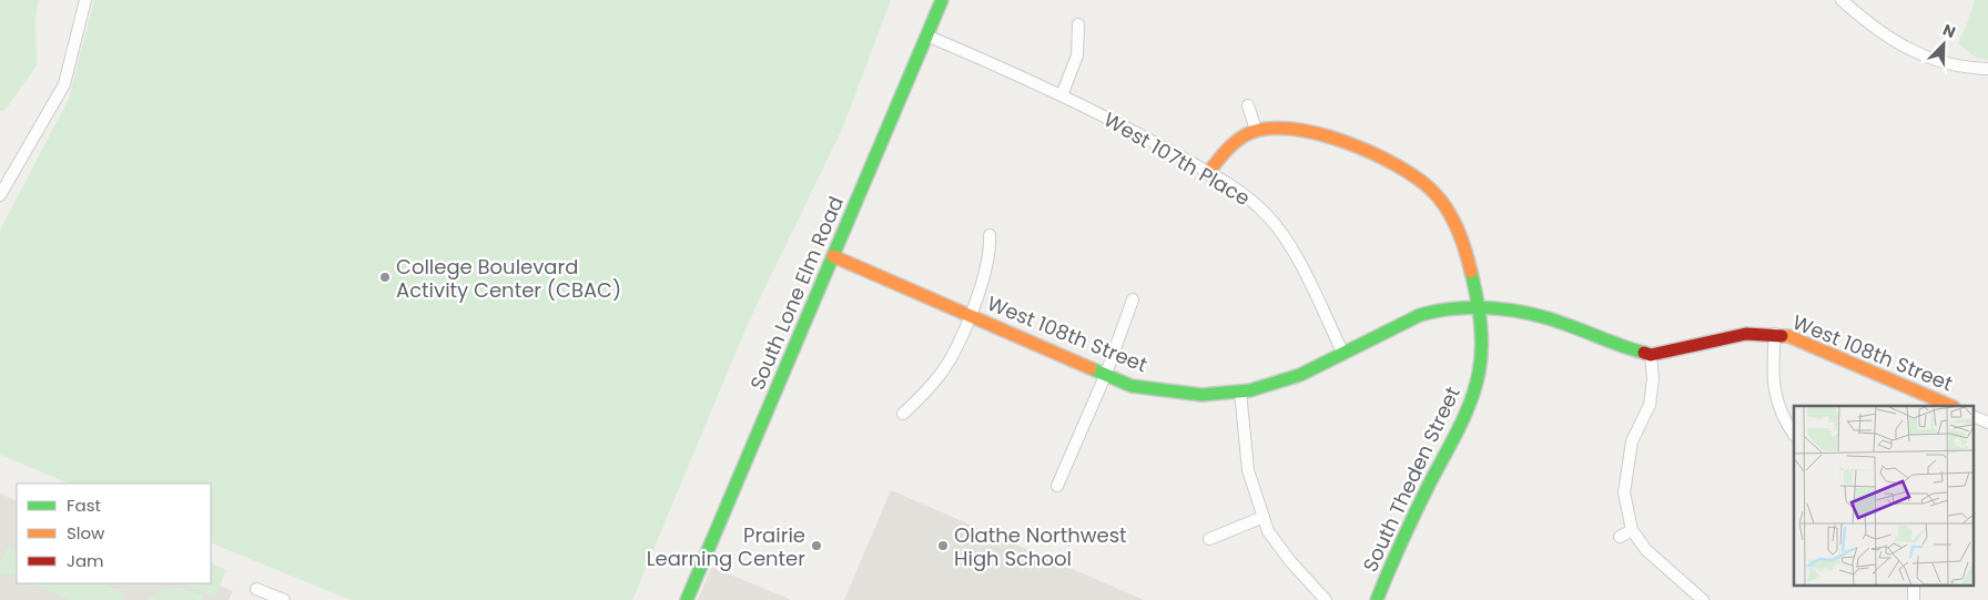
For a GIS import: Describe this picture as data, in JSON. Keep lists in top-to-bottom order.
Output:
{
  "streets": {
    "street": [
      "West 107th Place",
      "South Lone Elm Road",
      "West 108th Street",
      "South Theden Street"
    ]
  },
  "crossings": [
    ["West 107th Place", "South Lone Elm Road"],
    ["West 107th Place", "West 108th Street"],
    ["South Lone Elm Road", "West 108th Street"],
    ["West 108th Street", "South Theden Street"]
  ],
  "places": ["College Boulevard Activity Center (CBAC)", "Prairie Learning Center", "Olathe Northwest High School"],
  "legend": ["Fast", "Slow", "Jam"],
  "north": "top right"
}
